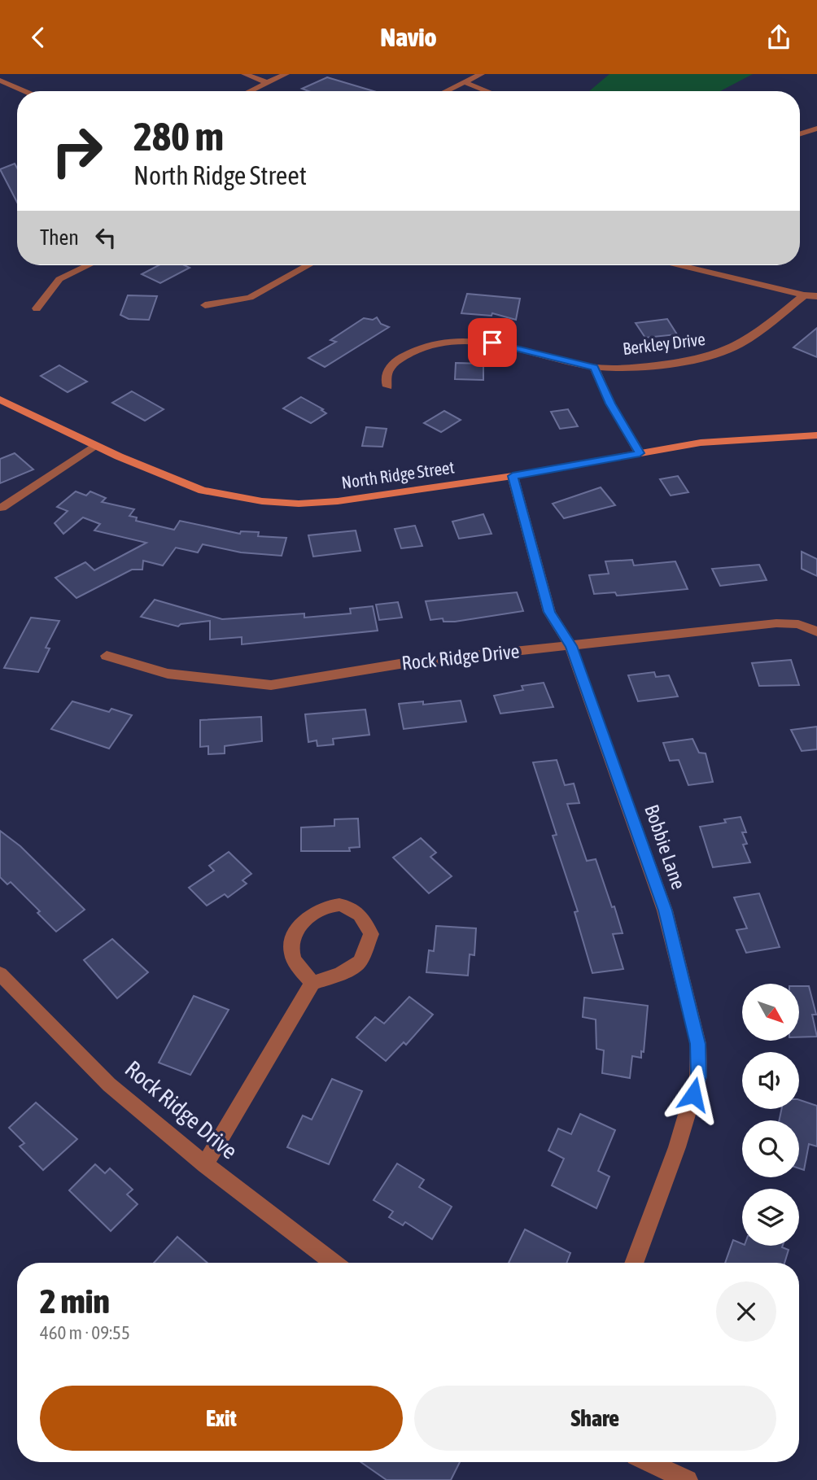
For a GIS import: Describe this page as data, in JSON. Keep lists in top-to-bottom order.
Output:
{
  "streets": {
    "street": [
      "Berkley Drive",
      "North Ridge Street",
      "Rock Ridge Drive",
      "Bobbie Lane"
    ]
  },
  "crossings": [
    ["North Ridge Street", "Bobbie Lane"],
    ["Rock Ridge Drive", "Bobbie Lane"]
  ],
  "north": "bottom right",
  "page": {
    "header": "Navio",
    "turn": ["280 m", "North Ridge Street"],
    "then": "Then",
    "heading": ["2 min", "460 m · 09:55"],
    "buttons": ["Exit", "Share"]
  }
}
